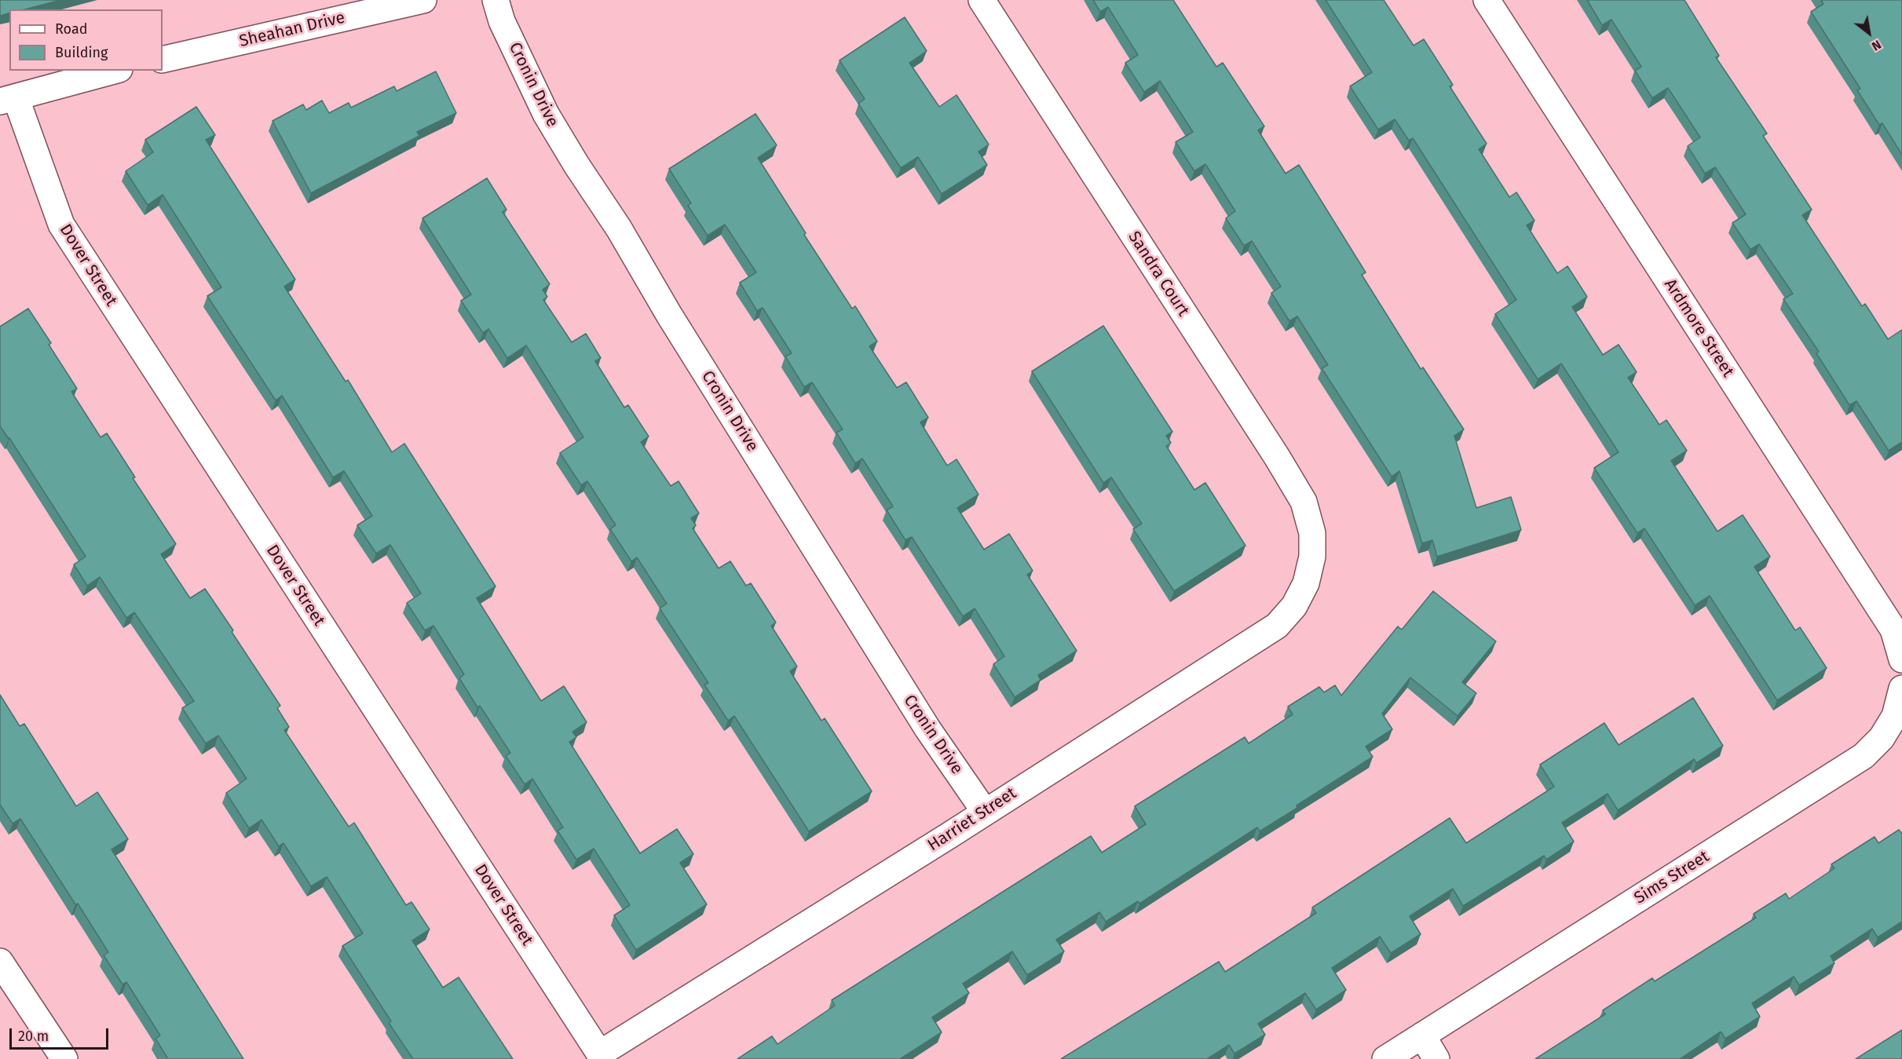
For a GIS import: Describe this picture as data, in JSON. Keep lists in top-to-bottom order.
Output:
{
  "streets": {
    "street": [
      "Sheahan Drive",
      "Cronin Drive",
      "Dover Street",
      "Sandra Court",
      "Ardmore Street",
      "Harriet Street",
      "Sims Street"
    ]
  },
  "crossings": [
    ["Cronin Drive", "Harriet Street"],
    ["Dover Street", "Harriet Street"],
    ["Sandra Court", "Harriet Street"]
  ],
  "legend": ["Road", "Building"],
  "scale_bar": "20 m",
  "north": "bottom right"
}
